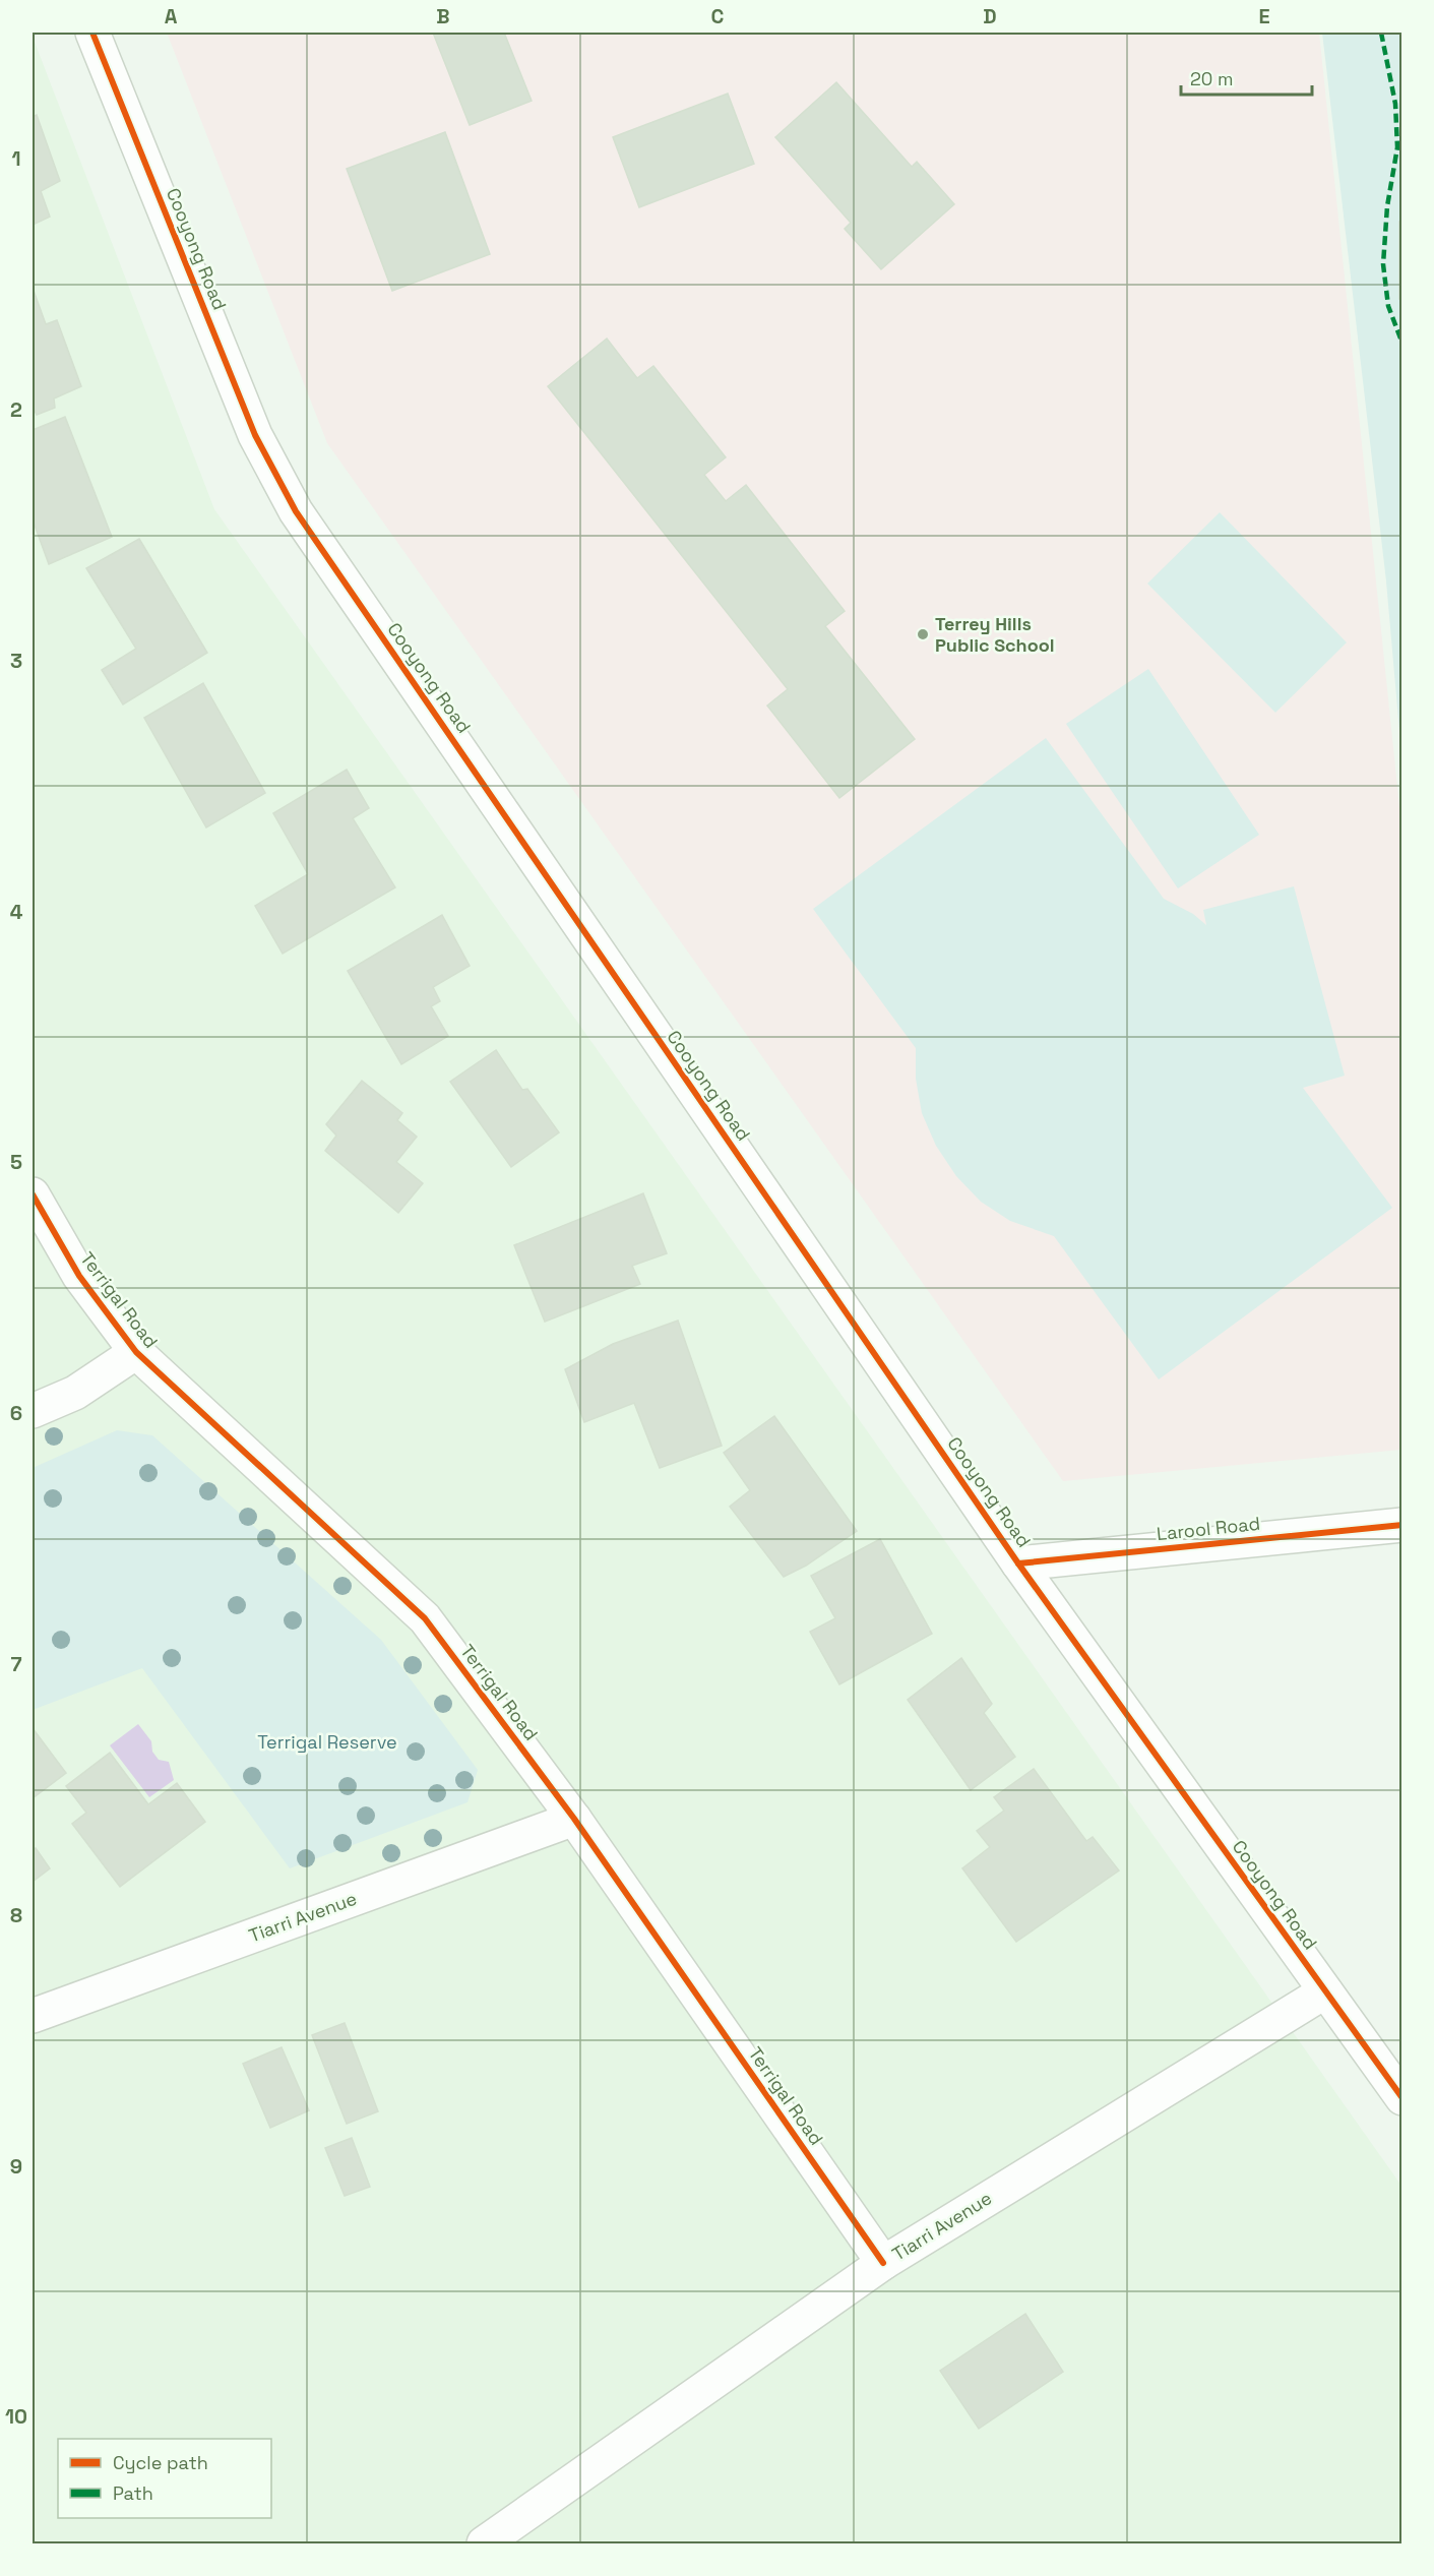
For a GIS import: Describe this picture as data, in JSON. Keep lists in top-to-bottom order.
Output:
{
  "streets": {
    "street": [
      "Cooyong Road",
      "Terrigal Road",
      "Larool Road",
      "Tiarri Avenue"
    ]
  },
  "crossings": [
    ["Cooyong Road", "Larool Road"],
    ["Cooyong Road", "Tiarri Avenue"],
    ["Terrigal Road", "Tiarri Avenue"]
  ],
  "parks": ["Terrigal Reserve"],
  "places": ["Terrey Hills Public School"],
  "legend": ["Cycle path", "Path"],
  "scale_bar": "20 m",
  "grid": {
    "columns": [
      "A",
      "B",
      "C",
      "D",
      "E"
    ],
    "rows": [
      "1",
      "2",
      "3",
      "4",
      "5",
      "6",
      "7",
      "8",
      "9",
      "10"
    ]
  }
}
